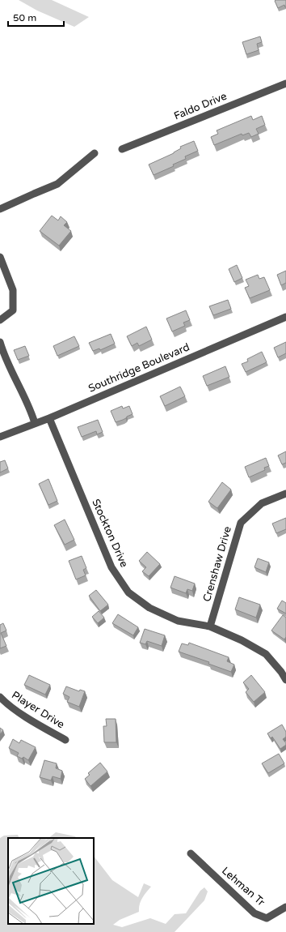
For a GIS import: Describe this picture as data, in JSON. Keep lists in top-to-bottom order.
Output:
{
  "streets": {
    "street": [
      "Faldo Drive",
      "Southridge Boulevard",
      "Stockton Drive",
      "Crenshaw Drive",
      "Player Drive",
      "Lehman Tr"
    ]
  },
  "crossings": [
    ["Southridge Boulevard", "Stockton Drive"],
    ["Stockton Drive", "Crenshaw Drive"]
  ],
  "scale_bar": "50 m"
}
